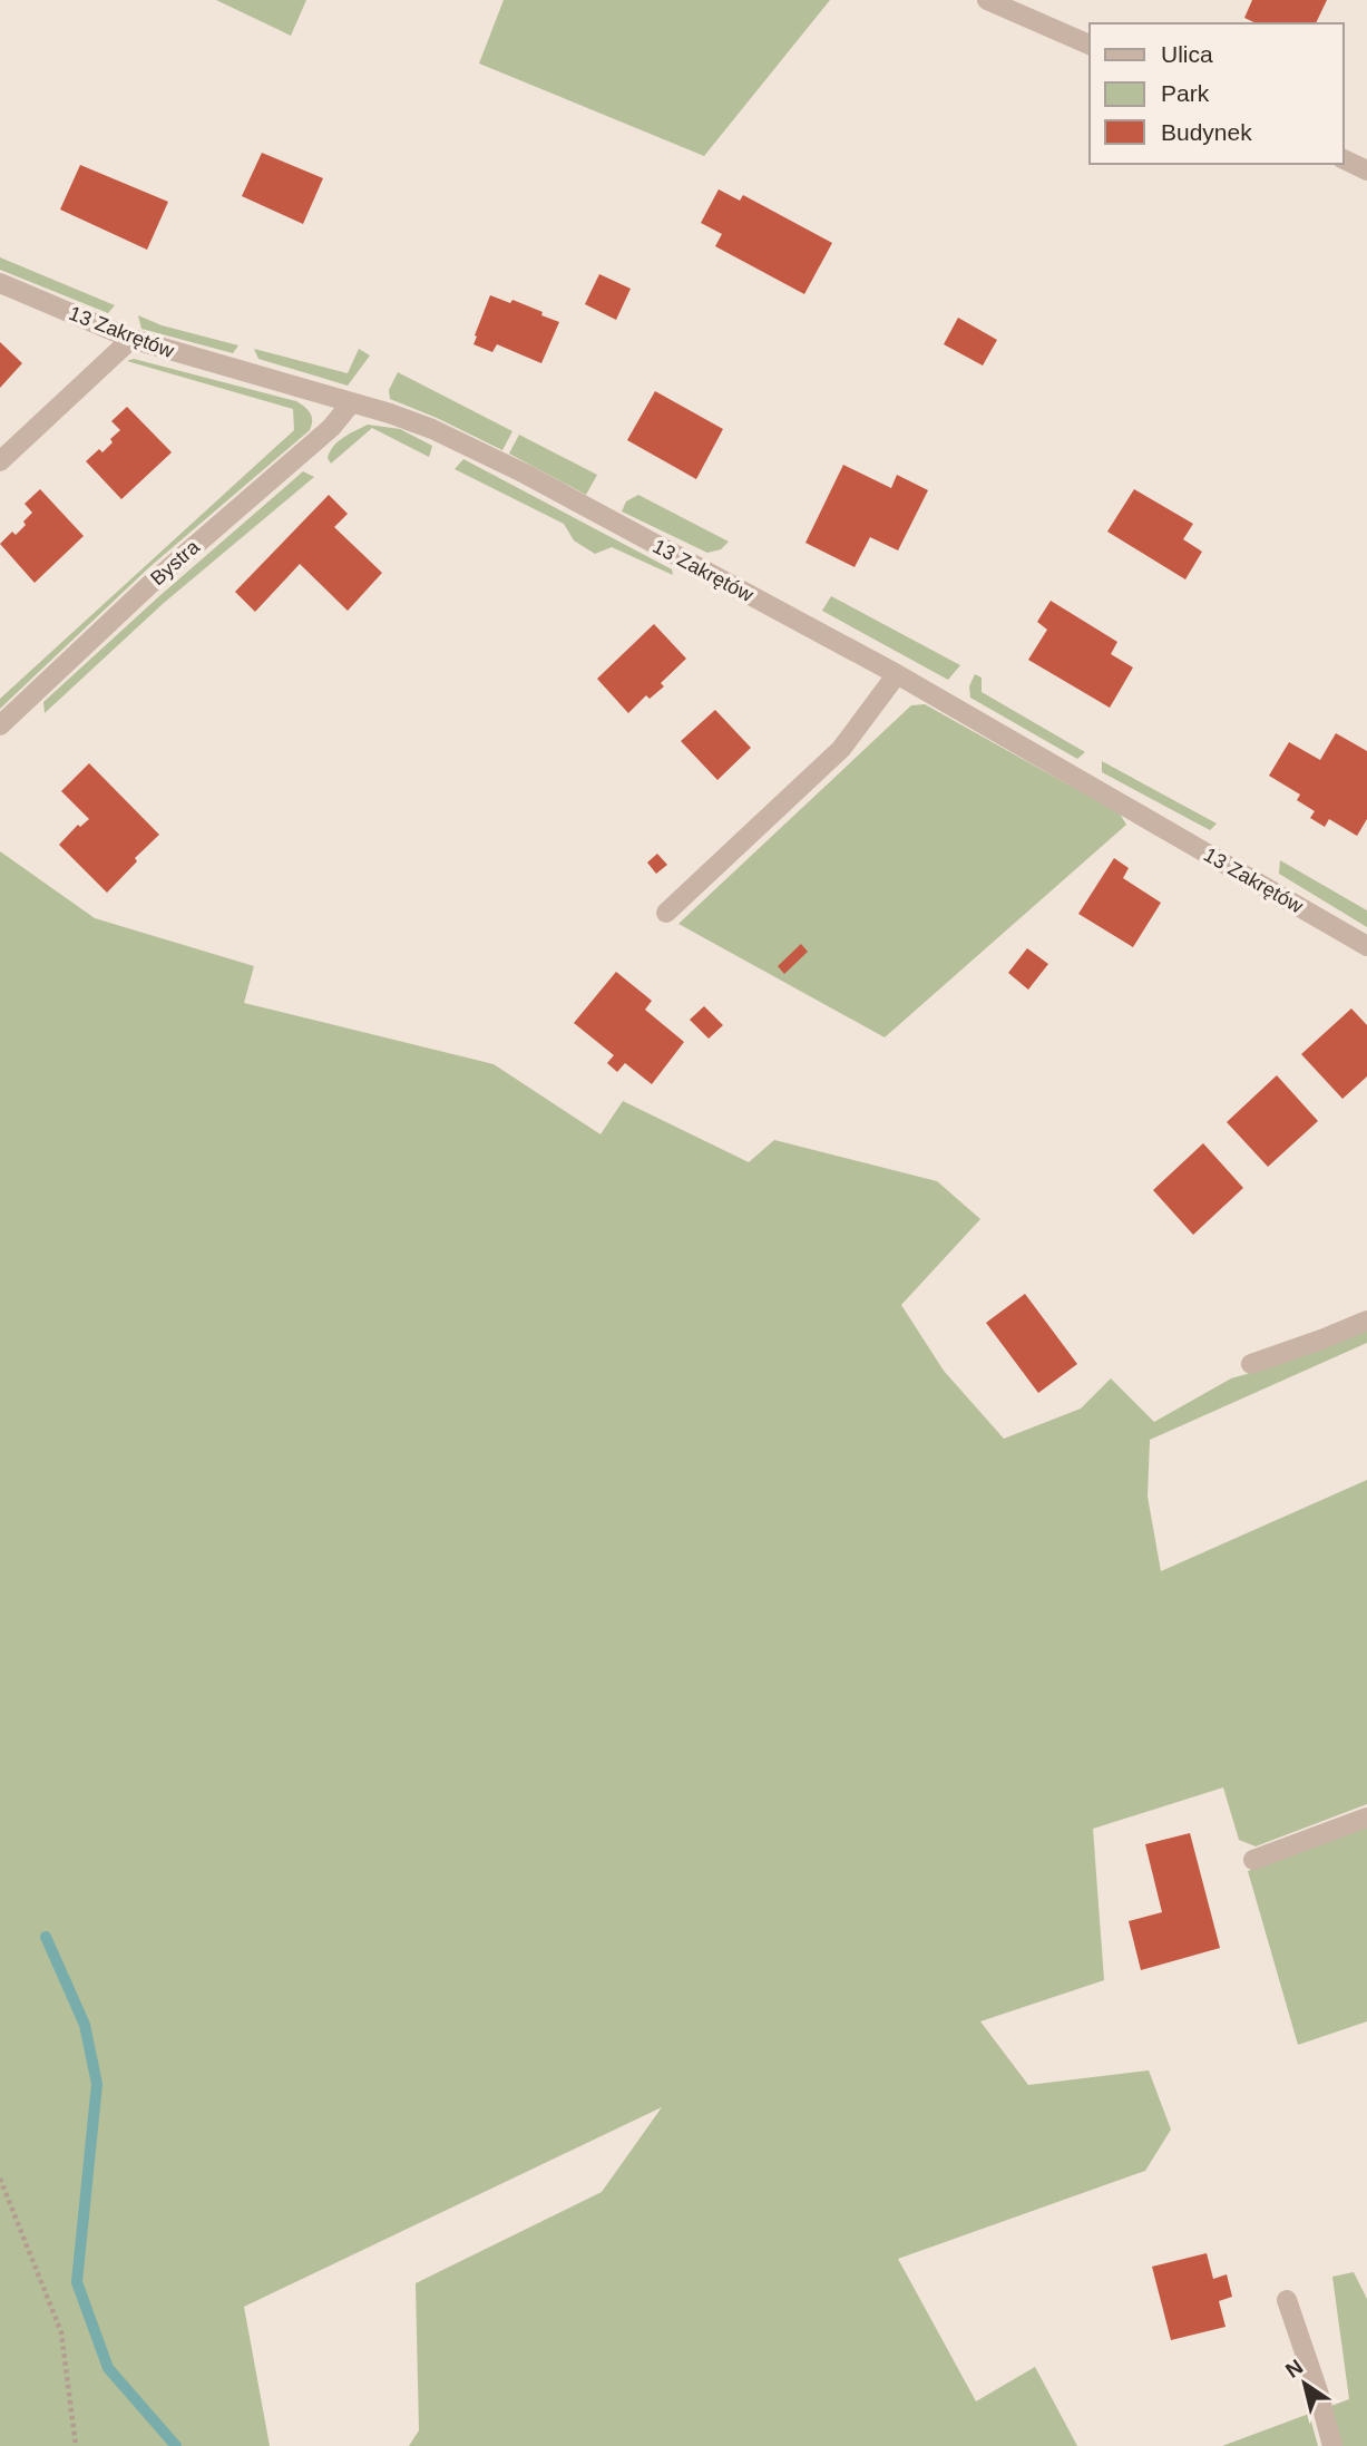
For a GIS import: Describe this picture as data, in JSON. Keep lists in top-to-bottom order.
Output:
{
  "streets": {
    "street": ["13 Zakrętów", "Bystra"]
  },
  "crossings": [
    ["13 Zakrętów", "Bystra"]
  ],
  "legend": ["Ulica", "Park", "Budynek"],
  "north": "top left"
}
